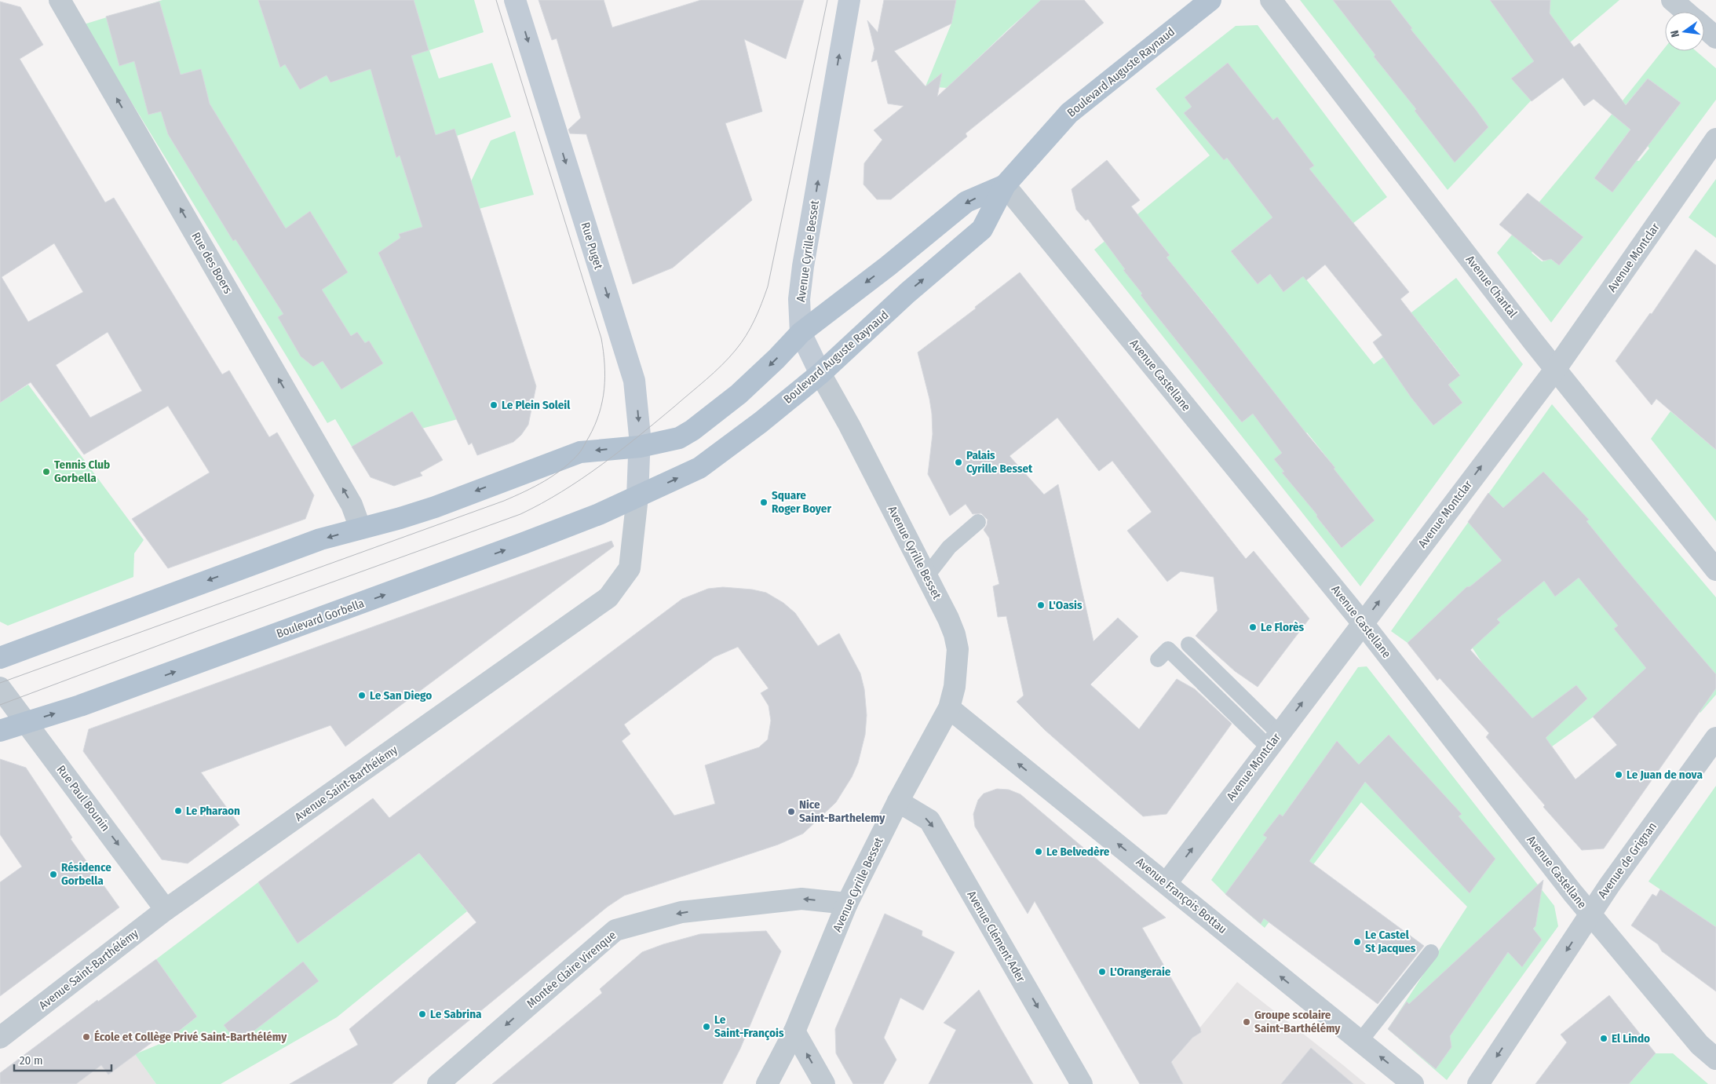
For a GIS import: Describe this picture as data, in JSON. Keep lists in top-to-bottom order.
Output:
{
  "streets": {
    "main road": [
      "Boulevard Auguste Raynaud",
      "Rue Puget",
      "Avenue Cyrille Besset",
      "Boulevard Gorbella"
    ],
    "street": [
      "Avenue Montclar",
      "Rue des Boers",
      "Avenue Chantal",
      "Avenue Castellane",
      "Avenue Saint-Barthélémy",
      "Rue Paul Bounin",
      "Avenue de Grignan",
      "Avenue François Bottau",
      "Avenue Clément Ader",
      "Montée Claire Virenque"
    ]
  },
  "crossings": [
    ["Boulevard Auguste Raynaud", "Rue Puget"],
    ["Boulevard Auguste Raynaud", "Avenue Cyrille Besset"],
    ["Boulevard Auguste Raynaud", "Avenue Castellane"],
    ["Boulevard Auguste Raynaud", "Boulevard Gorbella"],
    ["Boulevard Auguste Raynaud", "Avenue Saint-Barthélémy"],
    ["Rue Puget", "Boulevard Gorbella"],
    ["Rue Puget", "Avenue Saint-Barthélémy"],
    ["Avenue Cyrille Besset", "Avenue François Bottau"],
    ["Avenue Cyrille Besset", "Avenue Clément Ader"],
    ["Avenue Cyrille Besset", "Montée Claire Virenque"],
    ["Avenue Montclar", "Avenue Chantal"],
    ["Avenue Montclar", "Avenue Castellane"],
    ["Avenue Montclar", "Avenue François Bottau"],
    ["Avenue Castellane", "Avenue de Grignan"],
    ["Boulevard Gorbella", "Avenue Saint-Barthélémy"],
    ["Boulevard Gorbella", "Rue Paul Bounin"],
    ["Avenue Saint-Barthélémy", "Rue Paul Bounin"]
  ],
  "one_way": [
    "Rue Puget",
    "Avenue Montclar",
    "Rue des Boers",
    "Rue Paul Bounin",
    "Avenue de Grignan",
    "Avenue François Bottau",
    "Avenue Clément Ader",
    "Montée Claire Virenque"
  ],
  "places": [
    "Le Plein Soleil",
    "Palais Cyrille Besset",
    "Tennis Club Gorbella",
    "Square Roger Boyer",
    "L'Oasis",
    "Le Florès",
    "Le San Diego",
    "Le Juan de nova",
    "Le Pharaon",
    "Nice Saint-Barthelemy",
    "Le Belvedère",
    "Résidence Gorbella",
    "Le Castel St Jacques",
    "L'Orangeraie",
    "Le Sabrina",
    "Groupe scolaire Saint-Barthélémy",
    "Le Saint-François",
    "École et Collège Privé Saint-Barthélémy",
    "El Lindo"
  ],
  "scale_bar": "20 m",
  "north": "left"
}
